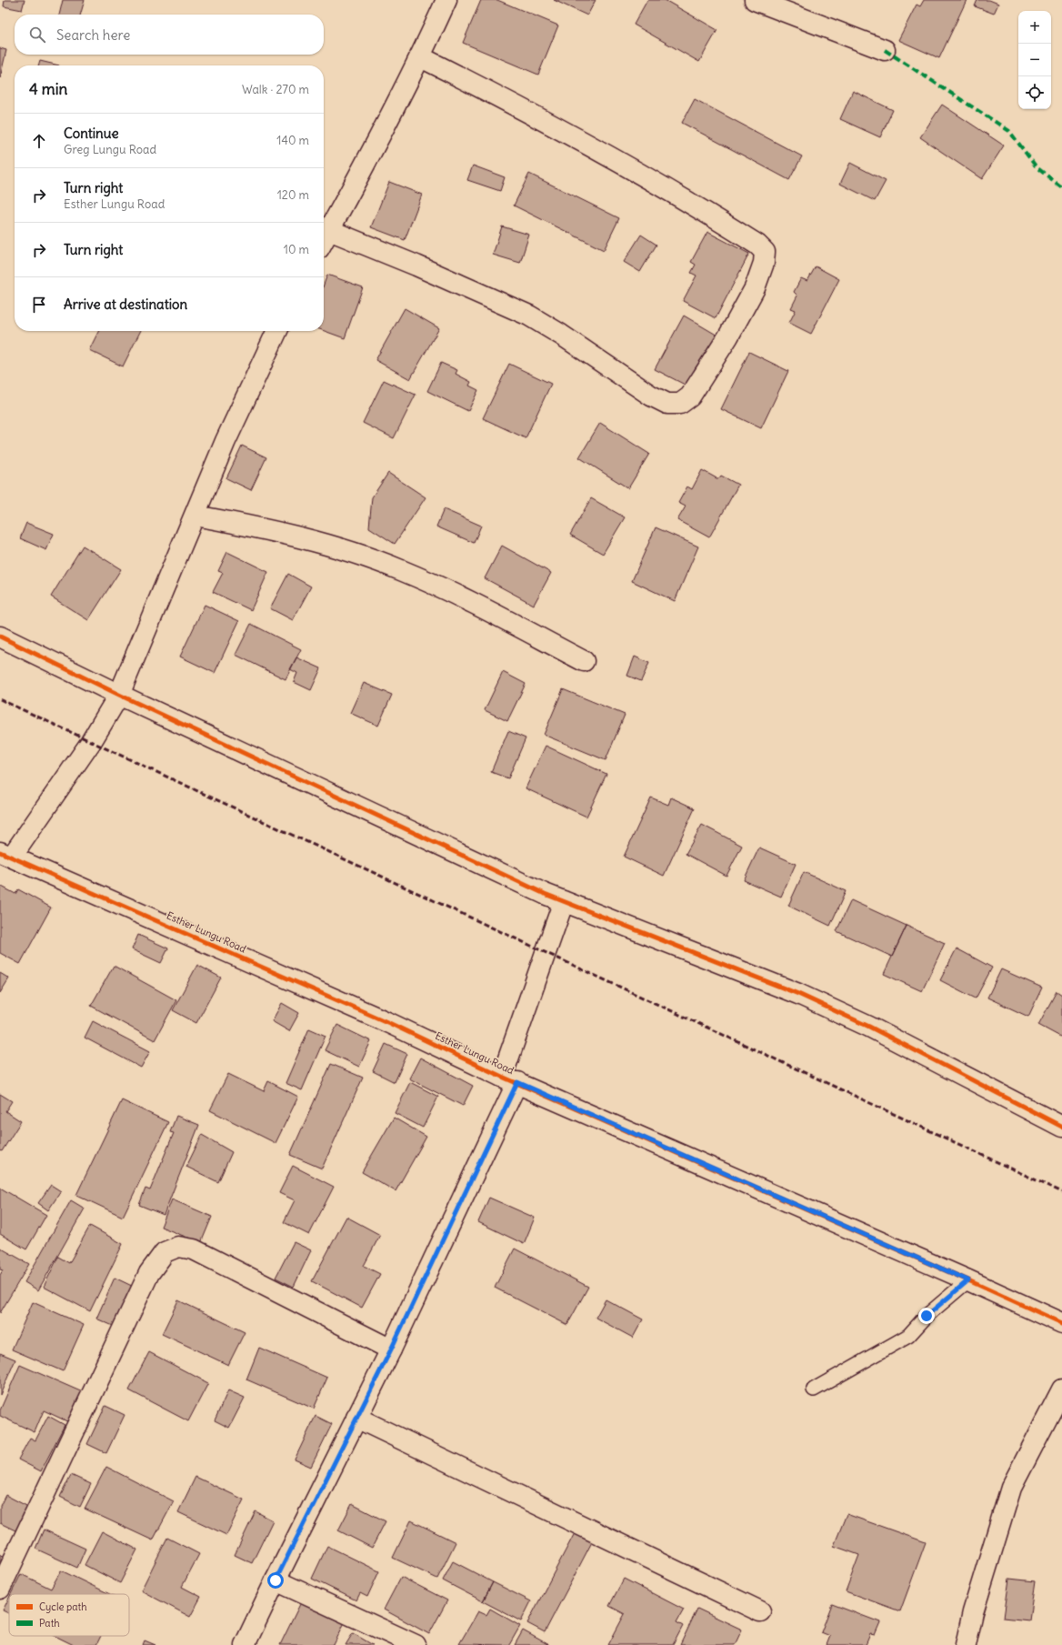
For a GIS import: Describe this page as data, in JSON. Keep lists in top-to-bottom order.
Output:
{
  "streets": {
    "street": ["Esther Lungu Road"]
  },
  "legend": ["Cycle path", "Path"],
  "page": {
    "map_buttons": ["+", "−"],
    "search": "Search here",
    "heading": ["4 min", "Walk · 270 m"],
    "list": [
      ["Continue", "Greg Lungu Road", "140 m"],
      ["Turn right", "Esther Lungu Road", "120 m"],
      ["Turn right", "10 m"],
      "Arrive at destination"
    ]
  }
}
